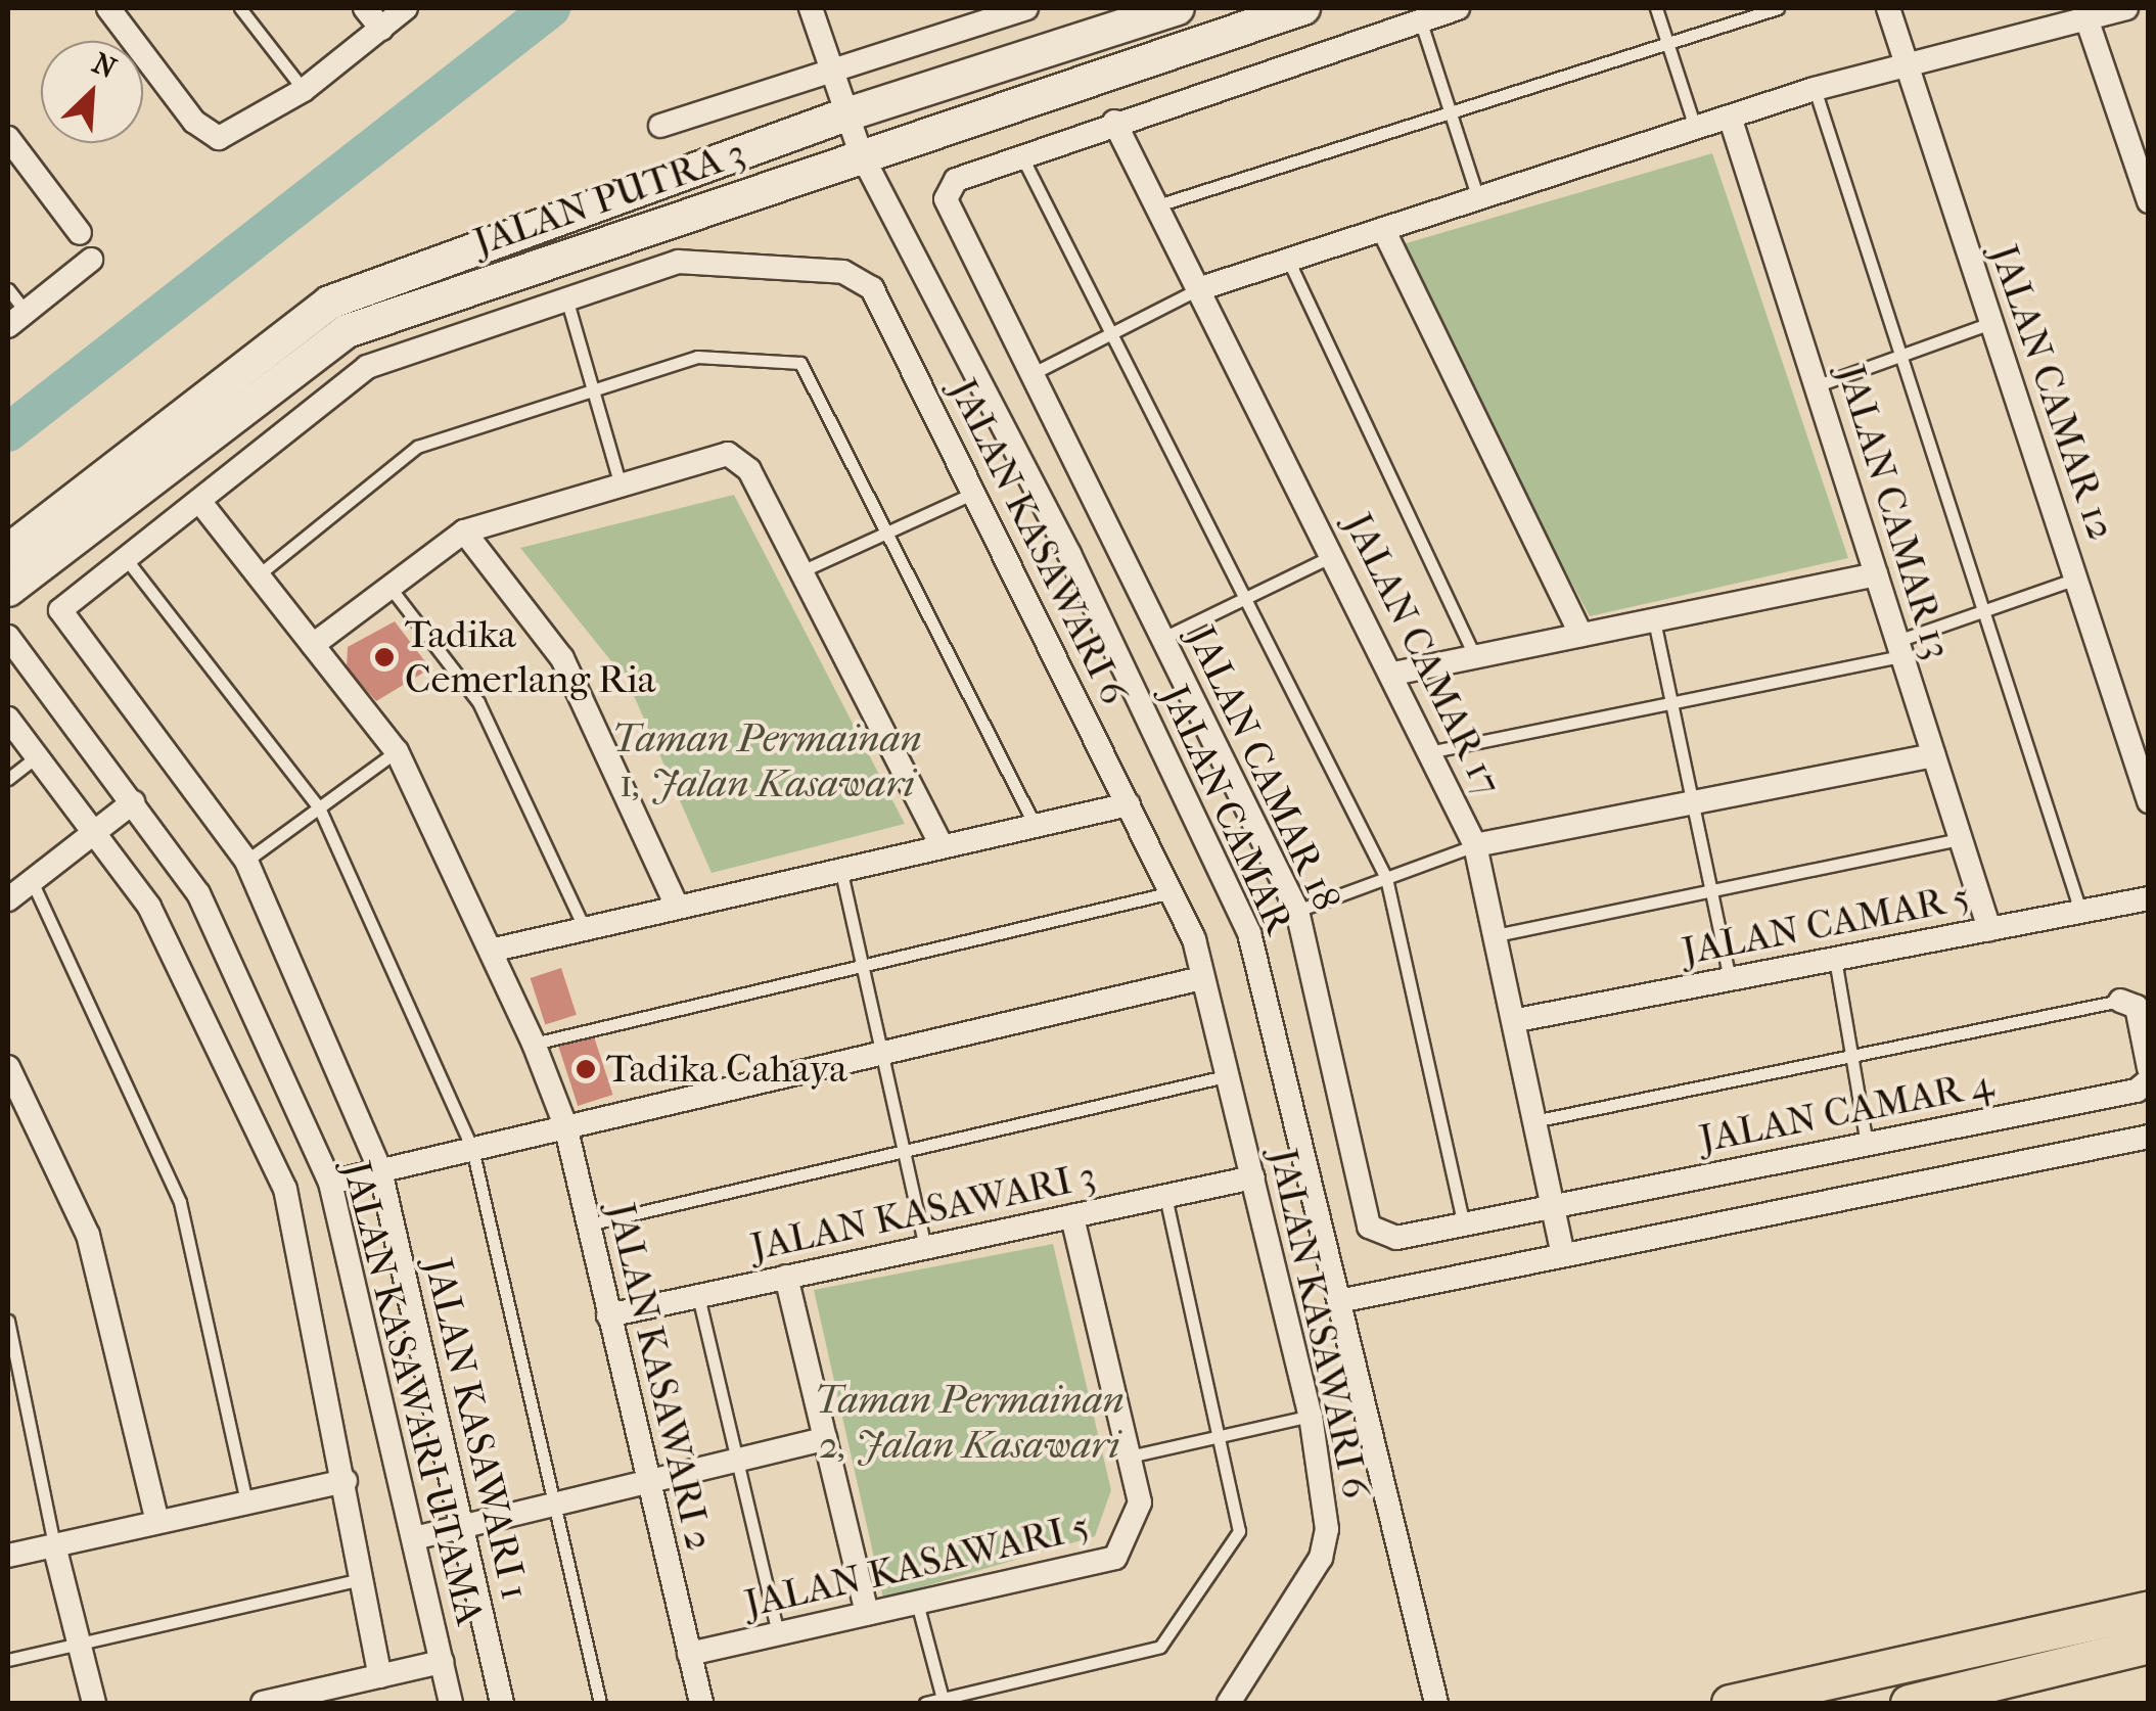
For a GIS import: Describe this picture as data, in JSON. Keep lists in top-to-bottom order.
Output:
{
  "streets": {
    "street": [
      "JALAN PUTRA 3",
      "JALAN CAMAR 12",
      "JALAN CAMAR 13",
      "JALAN KASAWARI 6",
      "JALAN CAMAR 17",
      "JALAN CAMAR 18",
      "JALAN CAMAR",
      "JALAN CAMAR 5",
      "JALAN CAMAR 4",
      "JALAN KASAWARI 3",
      "JALAN KASAWARI 2",
      "JALAN KASAWARI UTAMA",
      "JALAN KASAWARI 1",
      "JALAN KASAWARI 5"
    ]
  },
  "crossings": [
    ["JALAN PUTRA 3", "JALAN CAMAR"],
    ["JALAN CAMAR 13", "JALAN CAMAR 5"],
    ["JALAN KASAWARI 6", "JALAN KASAWARI 3"],
    ["JALAN KASAWARI 6", "JALAN KASAWARI 2"],
    ["JALAN KASAWARI 6", "JALAN KASAWARI 1"],
    ["JALAN CAMAR 17", "JALAN CAMAR 18"],
    ["JALAN CAMAR 17", "JALAN CAMAR 5"],
    ["JALAN CAMAR 17", "JALAN CAMAR 4"],
    ["JALAN CAMAR 18", "JALAN CAMAR 4"],
    ["JALAN KASAWARI 3", "JALAN KASAWARI 2"],
    ["JALAN KASAWARI 3", "JALAN KASAWARI 5"],
    ["JALAN KASAWARI 2", "JALAN KASAWARI 5"]
  ],
  "parks": ["Taman Permainan 1, Jalan Kasawari", "Taman Permainan 2, Jalan Kasawari"],
  "places": ["Tadika Cemerlang Ria", "Tadika Cahaya"],
  "north": "top right"
}
